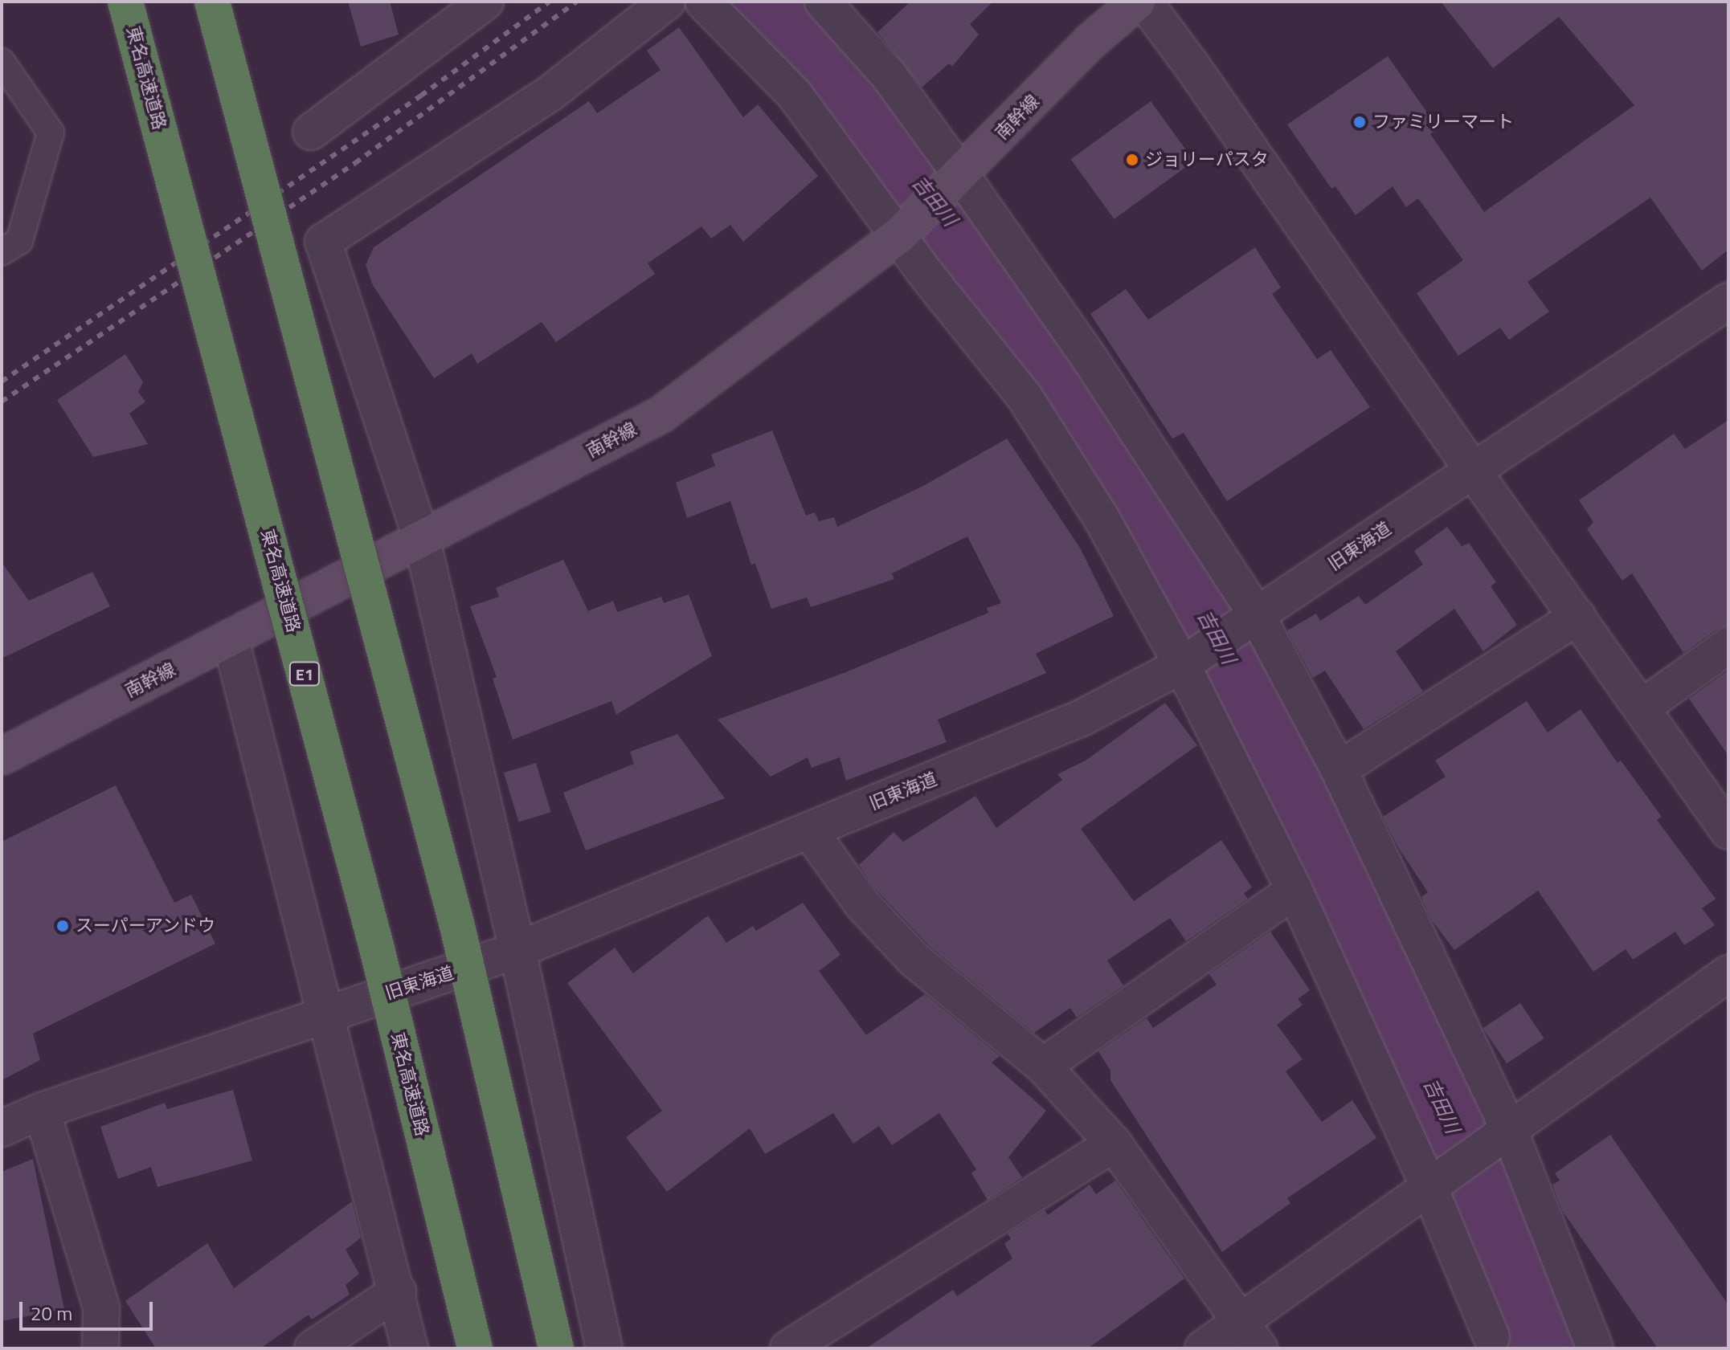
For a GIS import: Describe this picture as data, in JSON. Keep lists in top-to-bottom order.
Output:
{
  "streets": {
    "highway": ["東名高速道路", "E1"],
    "main road": ["南幹線"],
    "street": ["旧東海道"]
  },
  "water": ["吉田川"],
  "places": ["ファミリーマート", "ジョリーパスタ", "スーパーアンドウ"],
  "scale_bar": "20 m"
}
